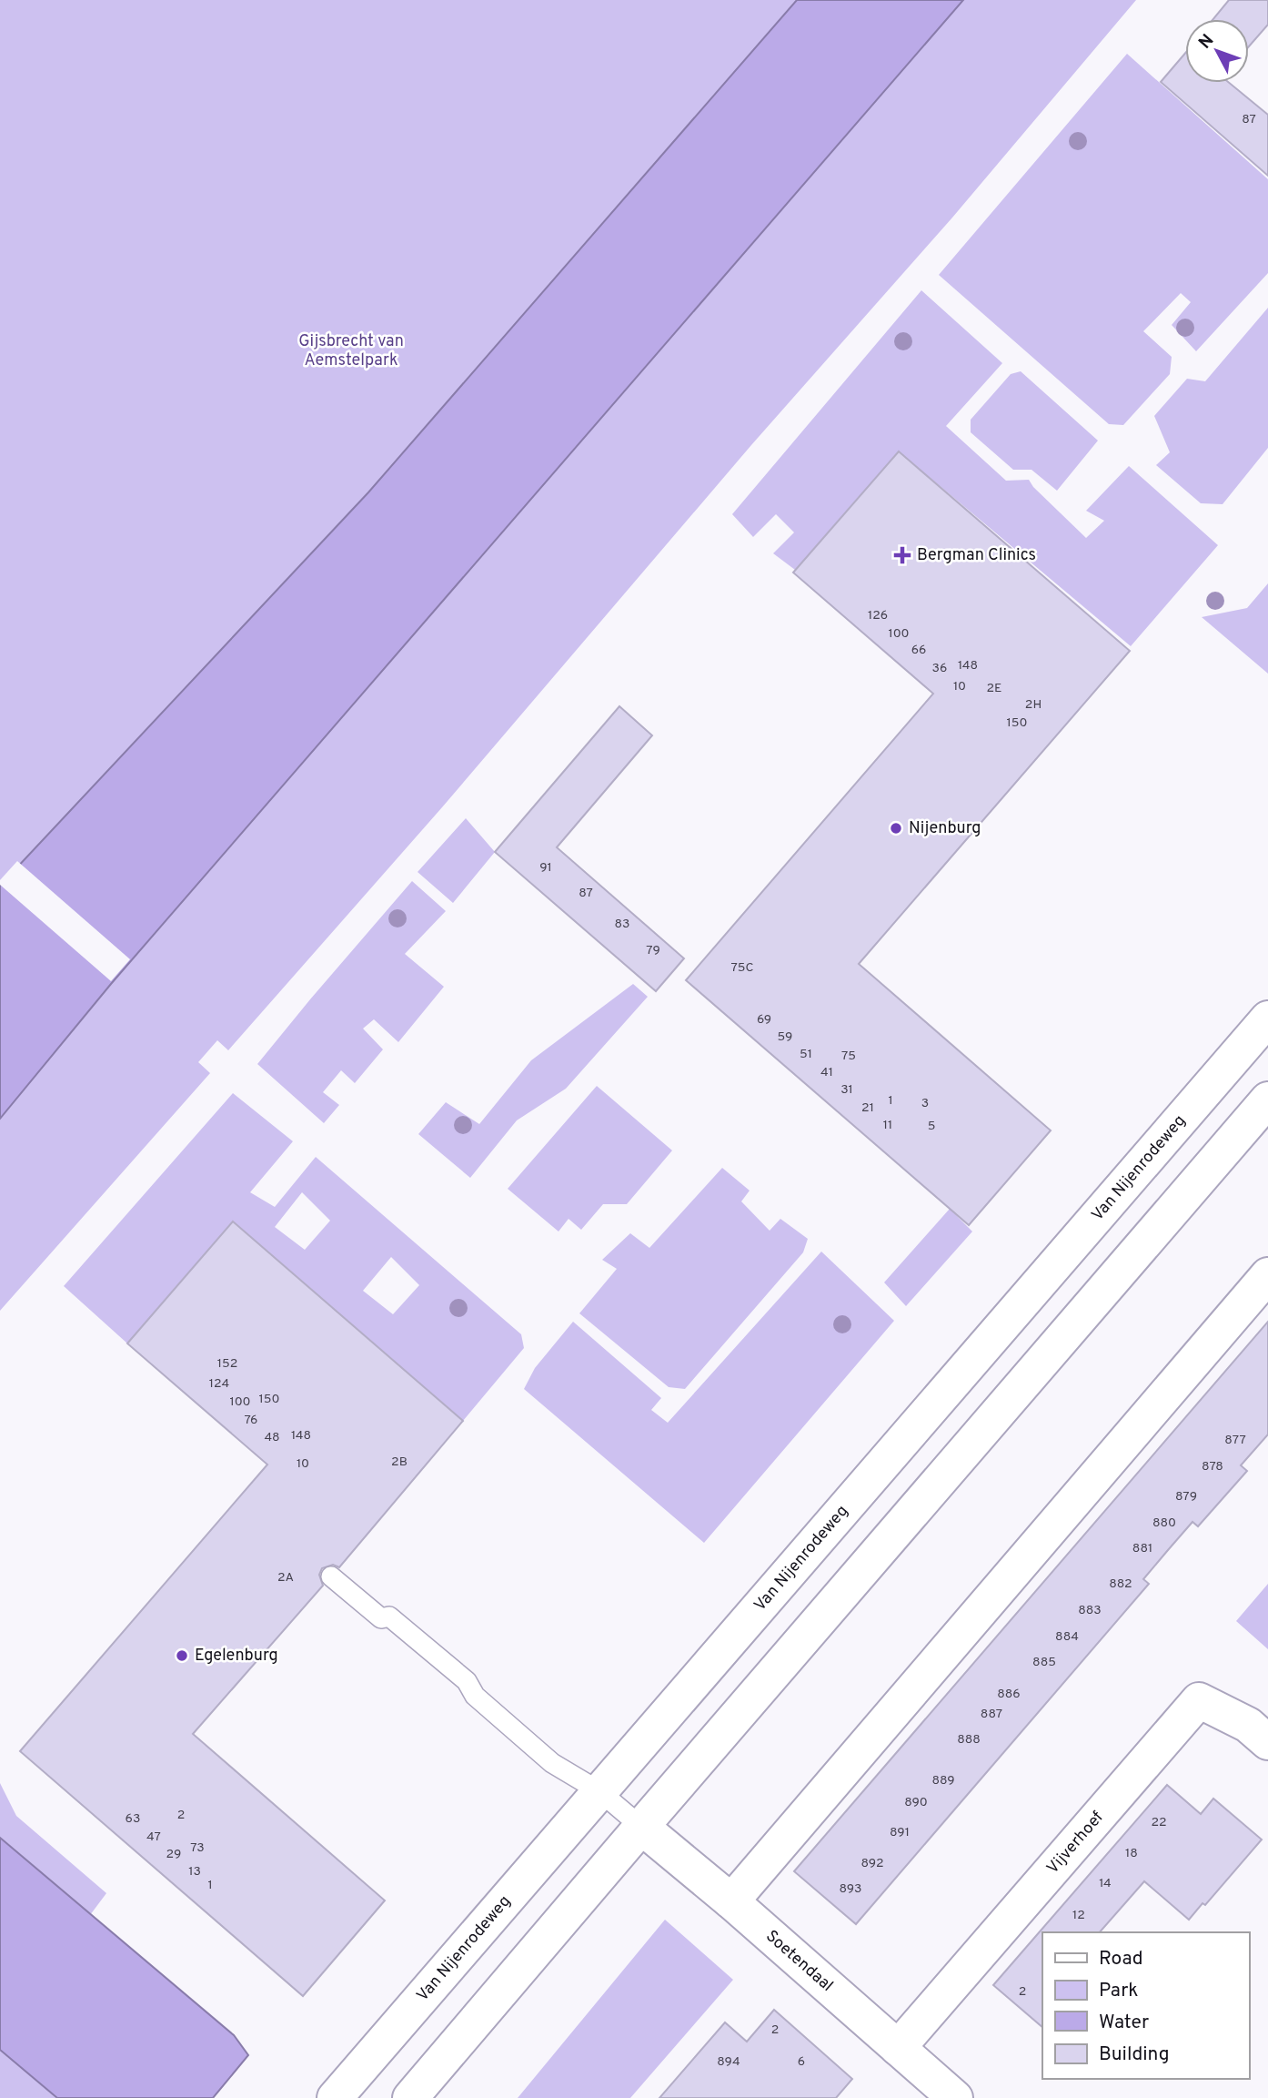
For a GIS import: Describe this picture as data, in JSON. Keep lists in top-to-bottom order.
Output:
{
  "streets": {
    "street": ["Van Nijenrodeweg", "Vijverhoef", "Soetendaal"]
  },
  "crossings": [
    ["Vijverhoef", "Soetendaal"]
  ],
  "parks": ["Gijsbrecht van Aemstelpark"],
  "places": {
    "health": ["Bergman Clinics"],
    "other": ["Nijenburg", "Egelenburg"]
  },
  "house_numbers": [
    "87",
    "126",
    "100",
    "66",
    "148",
    "36",
    "10",
    "2E",
    "2H",
    "150",
    "91",
    "87",
    "83",
    "79",
    "75C",
    "69",
    "59",
    "51",
    "75",
    "41",
    "31",
    "1",
    "3",
    "21",
    "11",
    "5",
    "152",
    "124",
    "150",
    "100",
    "76",
    "148",
    "48",
    "877",
    "2B",
    "10",
    "878",
    "879",
    "880",
    "881",
    "2A",
    "882",
    "883",
    "884",
    "885",
    "886",
    "887",
    "888",
    "889",
    "890",
    "2",
    "63",
    "22",
    "891",
    "47",
    "73",
    "18",
    "29",
    "892",
    "13",
    "14",
    "1",
    "893",
    "12",
    "2",
    "2",
    "894",
    "6"
  ],
  "legend": [
    "Road",
    "Park",
    "Water",
    "Building"
  ],
  "north": "top left"
}
